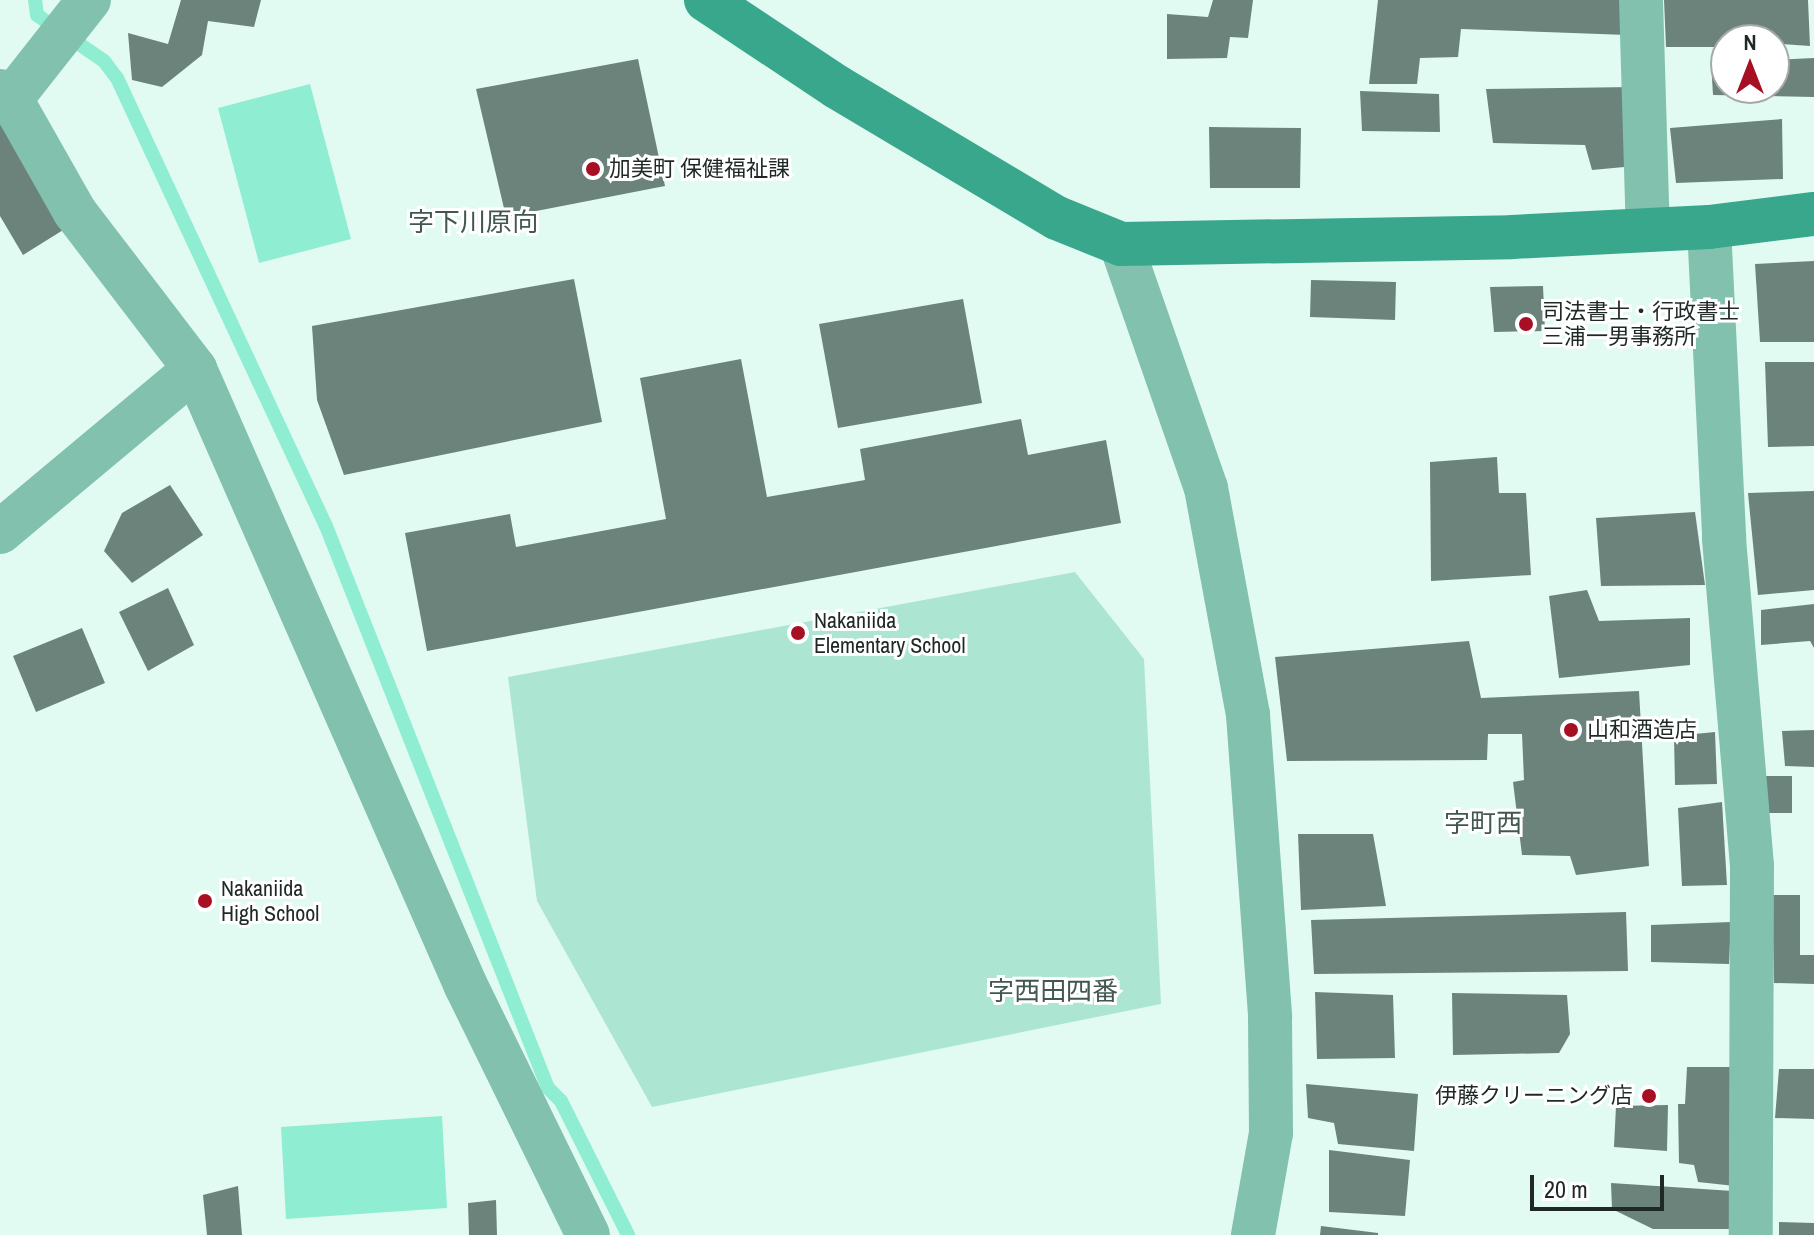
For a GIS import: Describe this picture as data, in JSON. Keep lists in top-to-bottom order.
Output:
{
  "districts": ["字下川原向", "字町西", "字西田四番"],
  "places": [
    "加美町 保健福祉課",
    "司法書士・行政書士 三浦一男事務所",
    "Nakaniida Elementary School",
    "山和酒造店",
    "Nakaniida High School",
    "伊藤クリーニング店"
  ],
  "scale_bar": "20 m",
  "north": "top"
}
